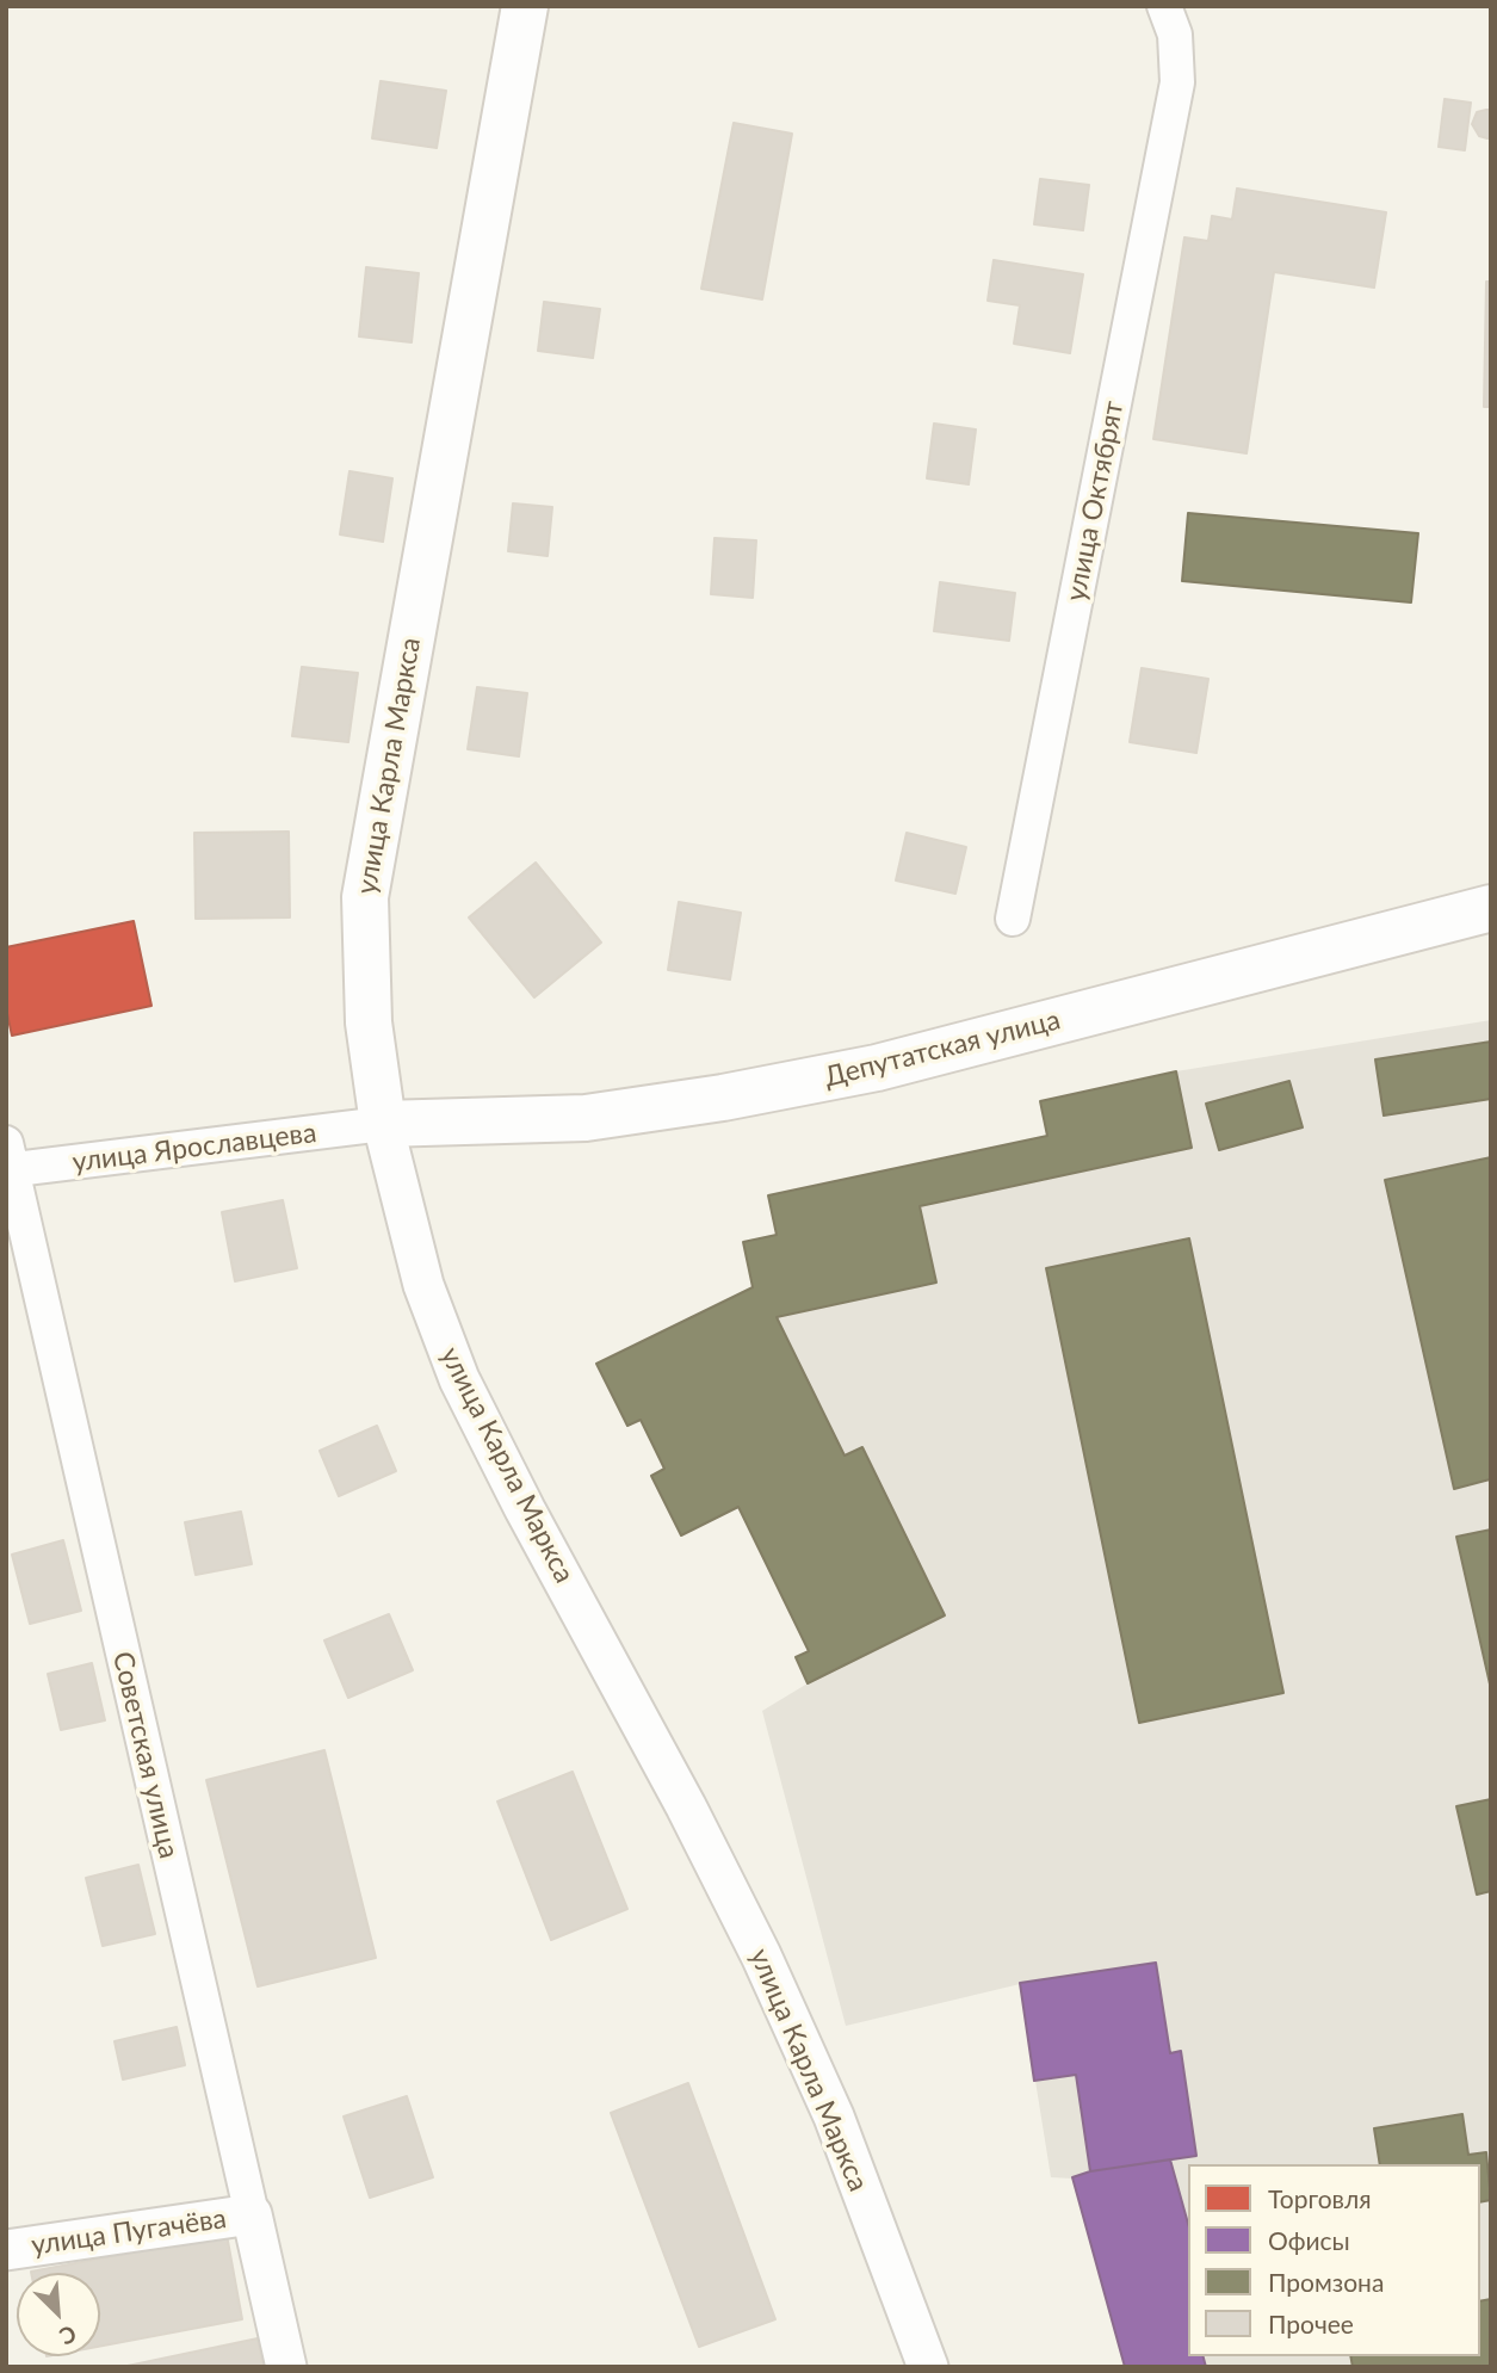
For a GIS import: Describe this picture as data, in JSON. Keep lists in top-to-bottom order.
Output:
{
  "streets": {
    "main road": ["улица Карла Маркса", "Депутатская улица"],
    "street": [
      "улица Октябрят",
      "улица Ярославцева",
      "Советская улица",
      "улица Пугачёва"
    ]
  },
  "crossings": [
    ["улица Карла Маркса", "Депутатская улица"],
    ["улица Карла Маркса", "улица Ярославцева"],
    ["Депутатская улица", "улица Ярославцева"],
    ["улица Ярославцева", "Советская улица"],
    ["Советская улица", "улица Пугачёва"]
  ],
  "legend": [
    "Торговля",
    "Офисы",
    "Промзона",
    "Прочее"
  ],
  "north": "bottom right"
}
